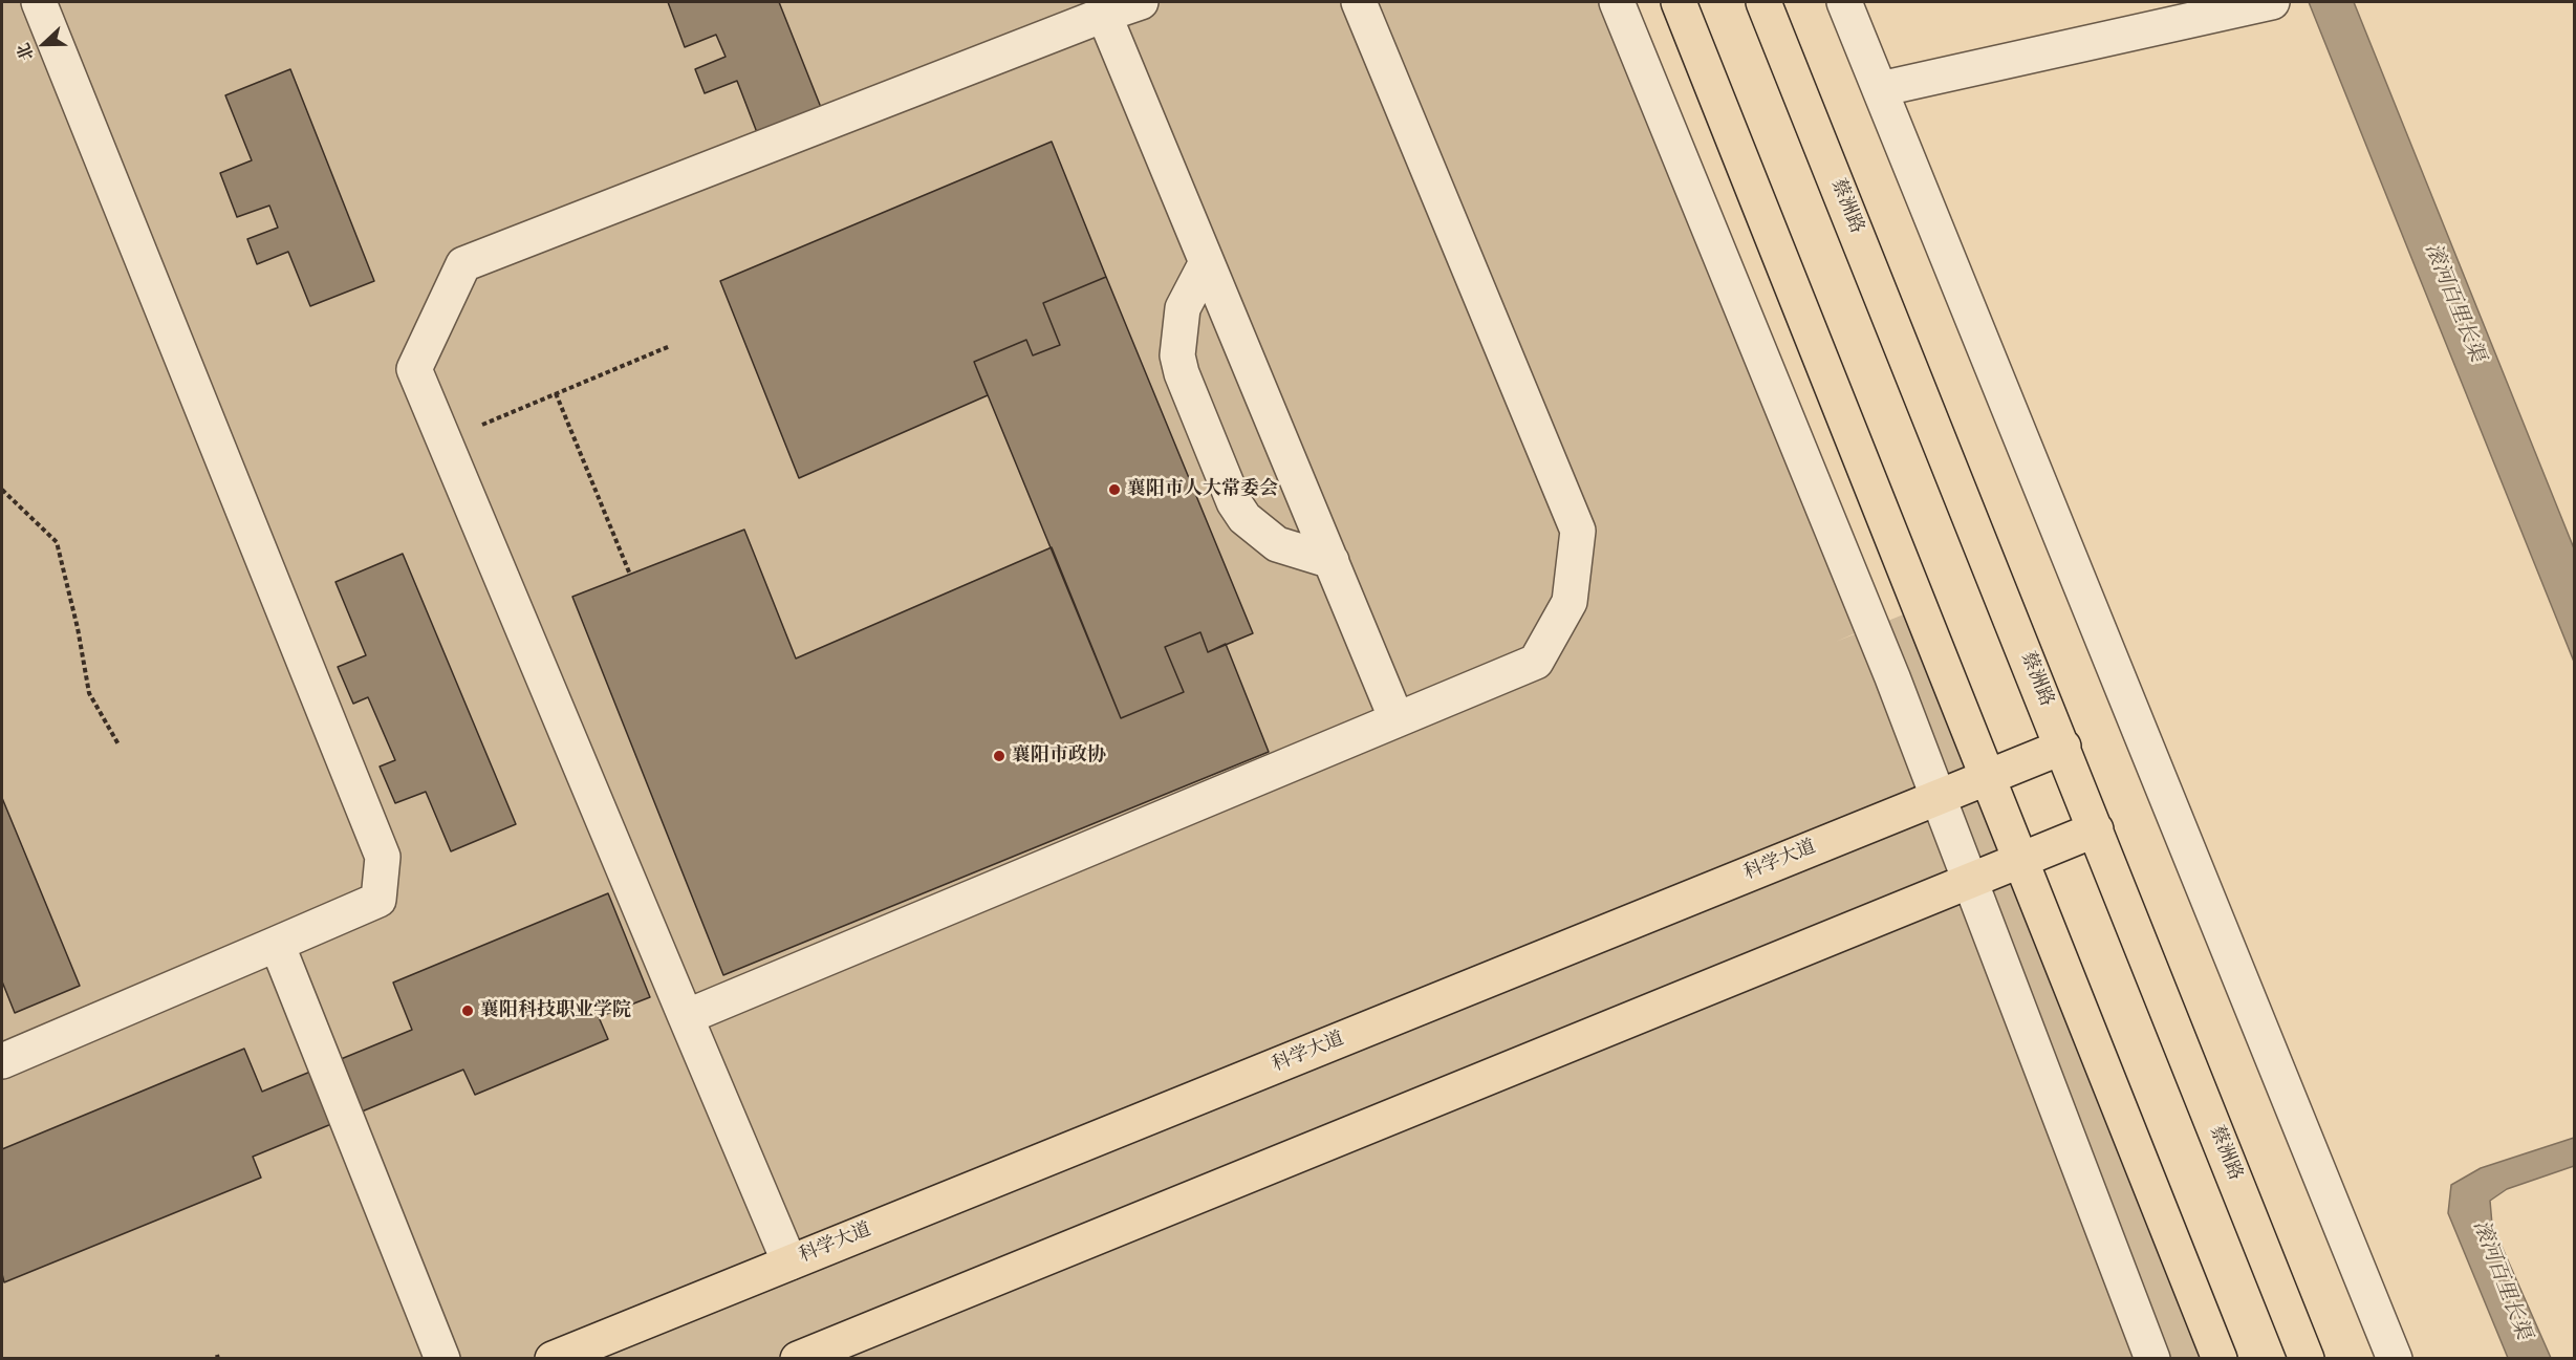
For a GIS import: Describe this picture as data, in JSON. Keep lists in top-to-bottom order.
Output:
{
  "streets": {
    "main road": ["蔡洲路", "科学大道"]
  },
  "crossings": [
    ["蔡洲路", "科学大道"]
  ],
  "water": ["滚河百里长渠"],
  "places": ["襄阳市人大常委会", "襄阳市政协", "襄阳科技职业学院"],
  "north": "left"
}
